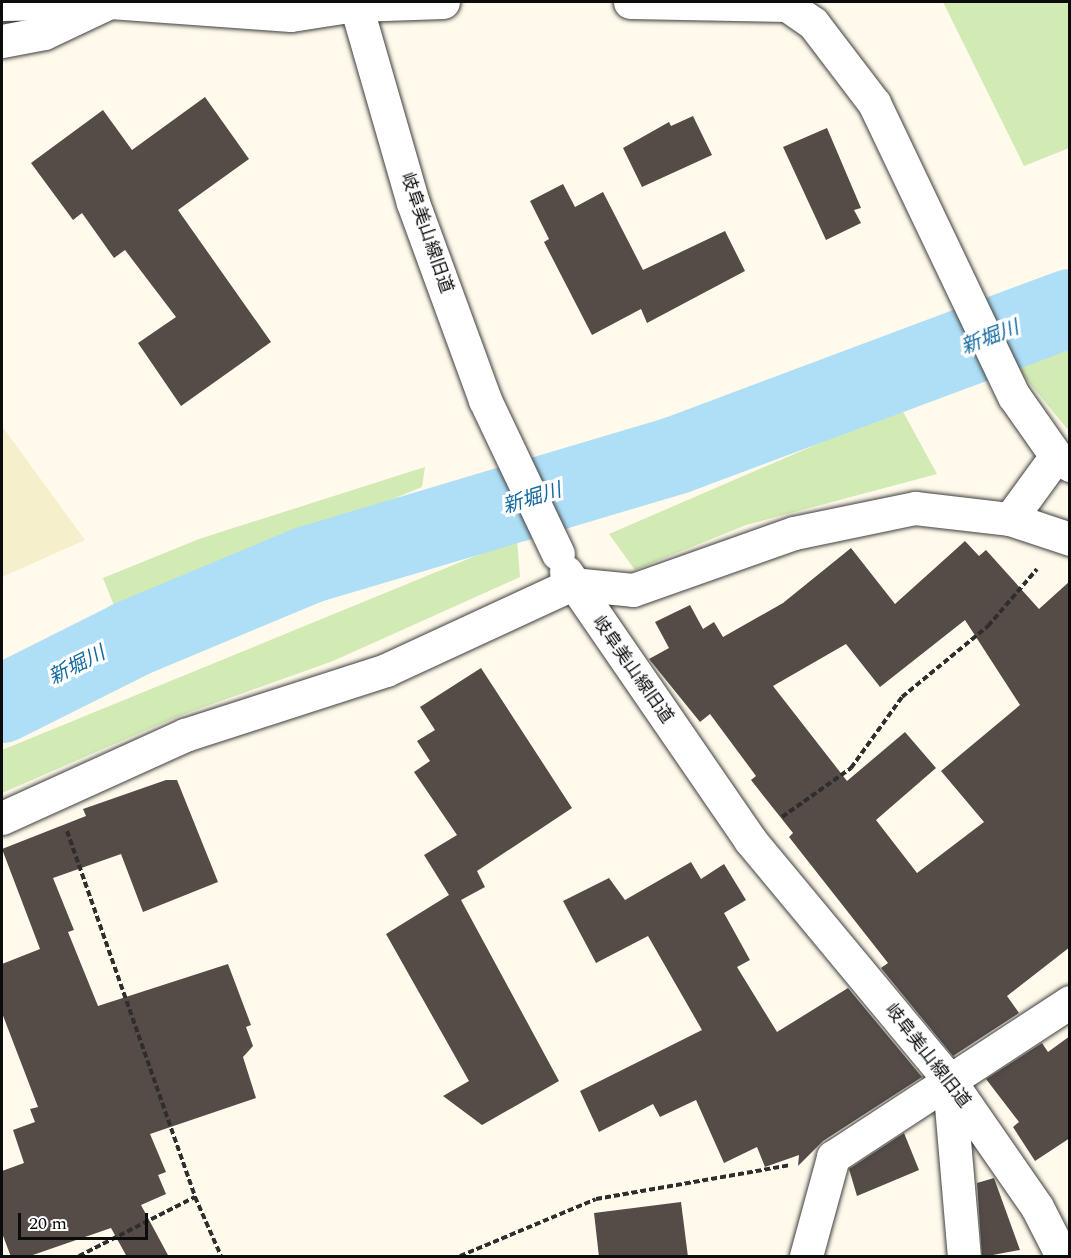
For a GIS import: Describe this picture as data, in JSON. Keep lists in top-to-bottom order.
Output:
{
  "streets": {
    "street": ["岐阜美山線旧道"]
  },
  "water": ["新堀川"],
  "scale_bar": "20 m"
}
